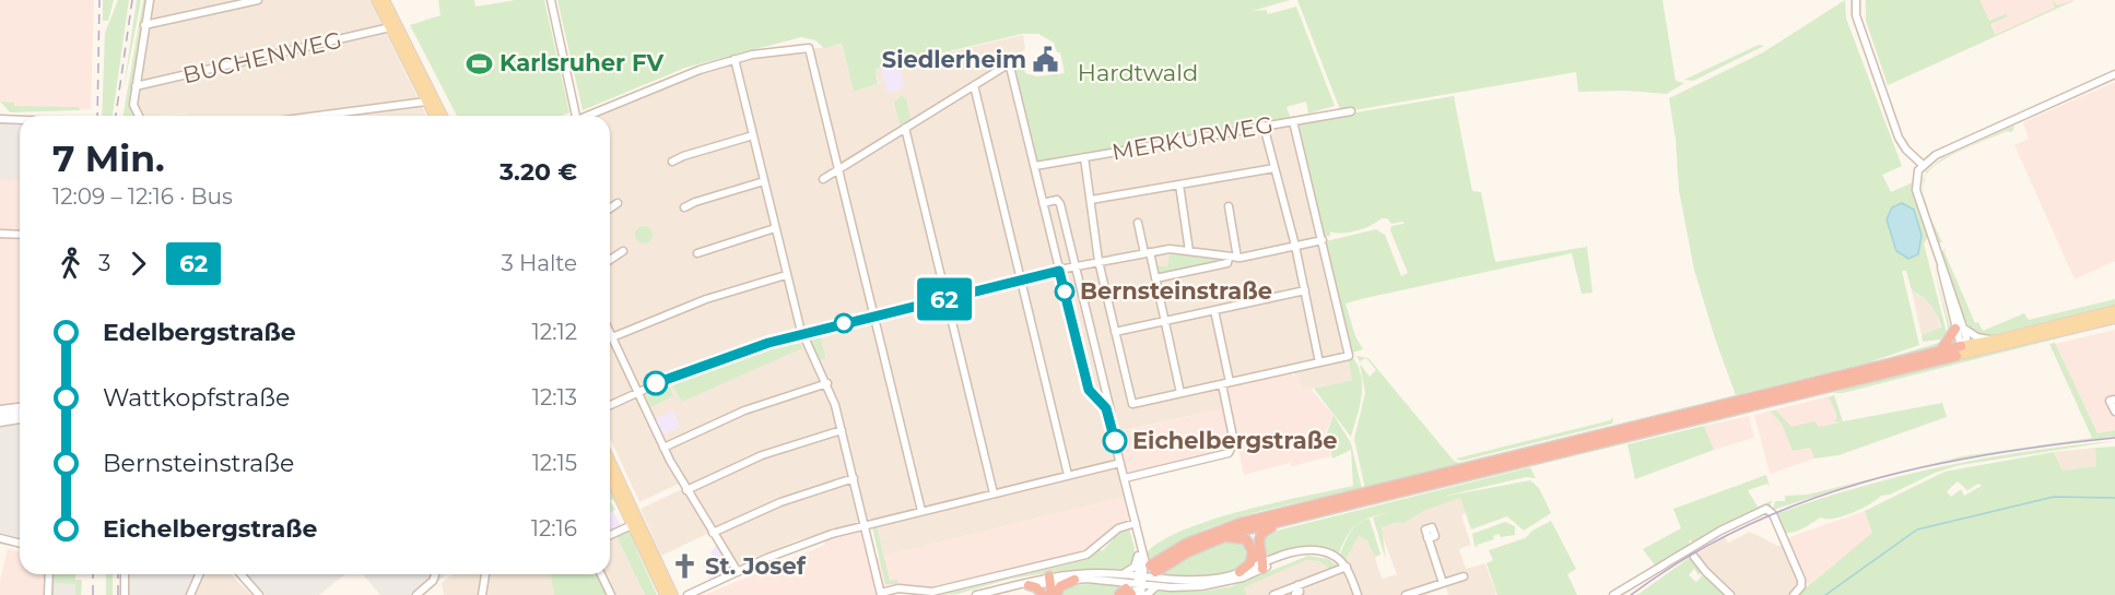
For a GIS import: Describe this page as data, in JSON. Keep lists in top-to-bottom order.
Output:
{
  "streets": {
    "street": ["BUCHENWEG", "MERKURWEG"]
  },
  "parks": ["Hardtwald"],
  "places": {
    "public building": ["Siedlerheim"],
    "sports": ["Karlsruher FV"],
    "other": ["Bernsteinstraße", "Eichelbergstraße"],
    "church": ["St. Josef"]
  },
  "lines": ["bus line 62"],
  "page": {
    "on_map": "62",
    "heading": ["7 Min.", "12:09 – 12:16 · Bus", "3.20 €"],
    "legs": ["3", "62", "3 Halte"],
    "list": [
      {
        "name": "Edelbergstraße",
        "value": "12:12"
      },
      {
        "name": "Wattkopfstraße",
        "value": "12:13"
      },
      {
        "name": "Bernsteinstraße",
        "value": "12:15"
      },
      {
        "name": "Eichelbergstraße",
        "value": "12:16"
      }
    ]
  }
}
